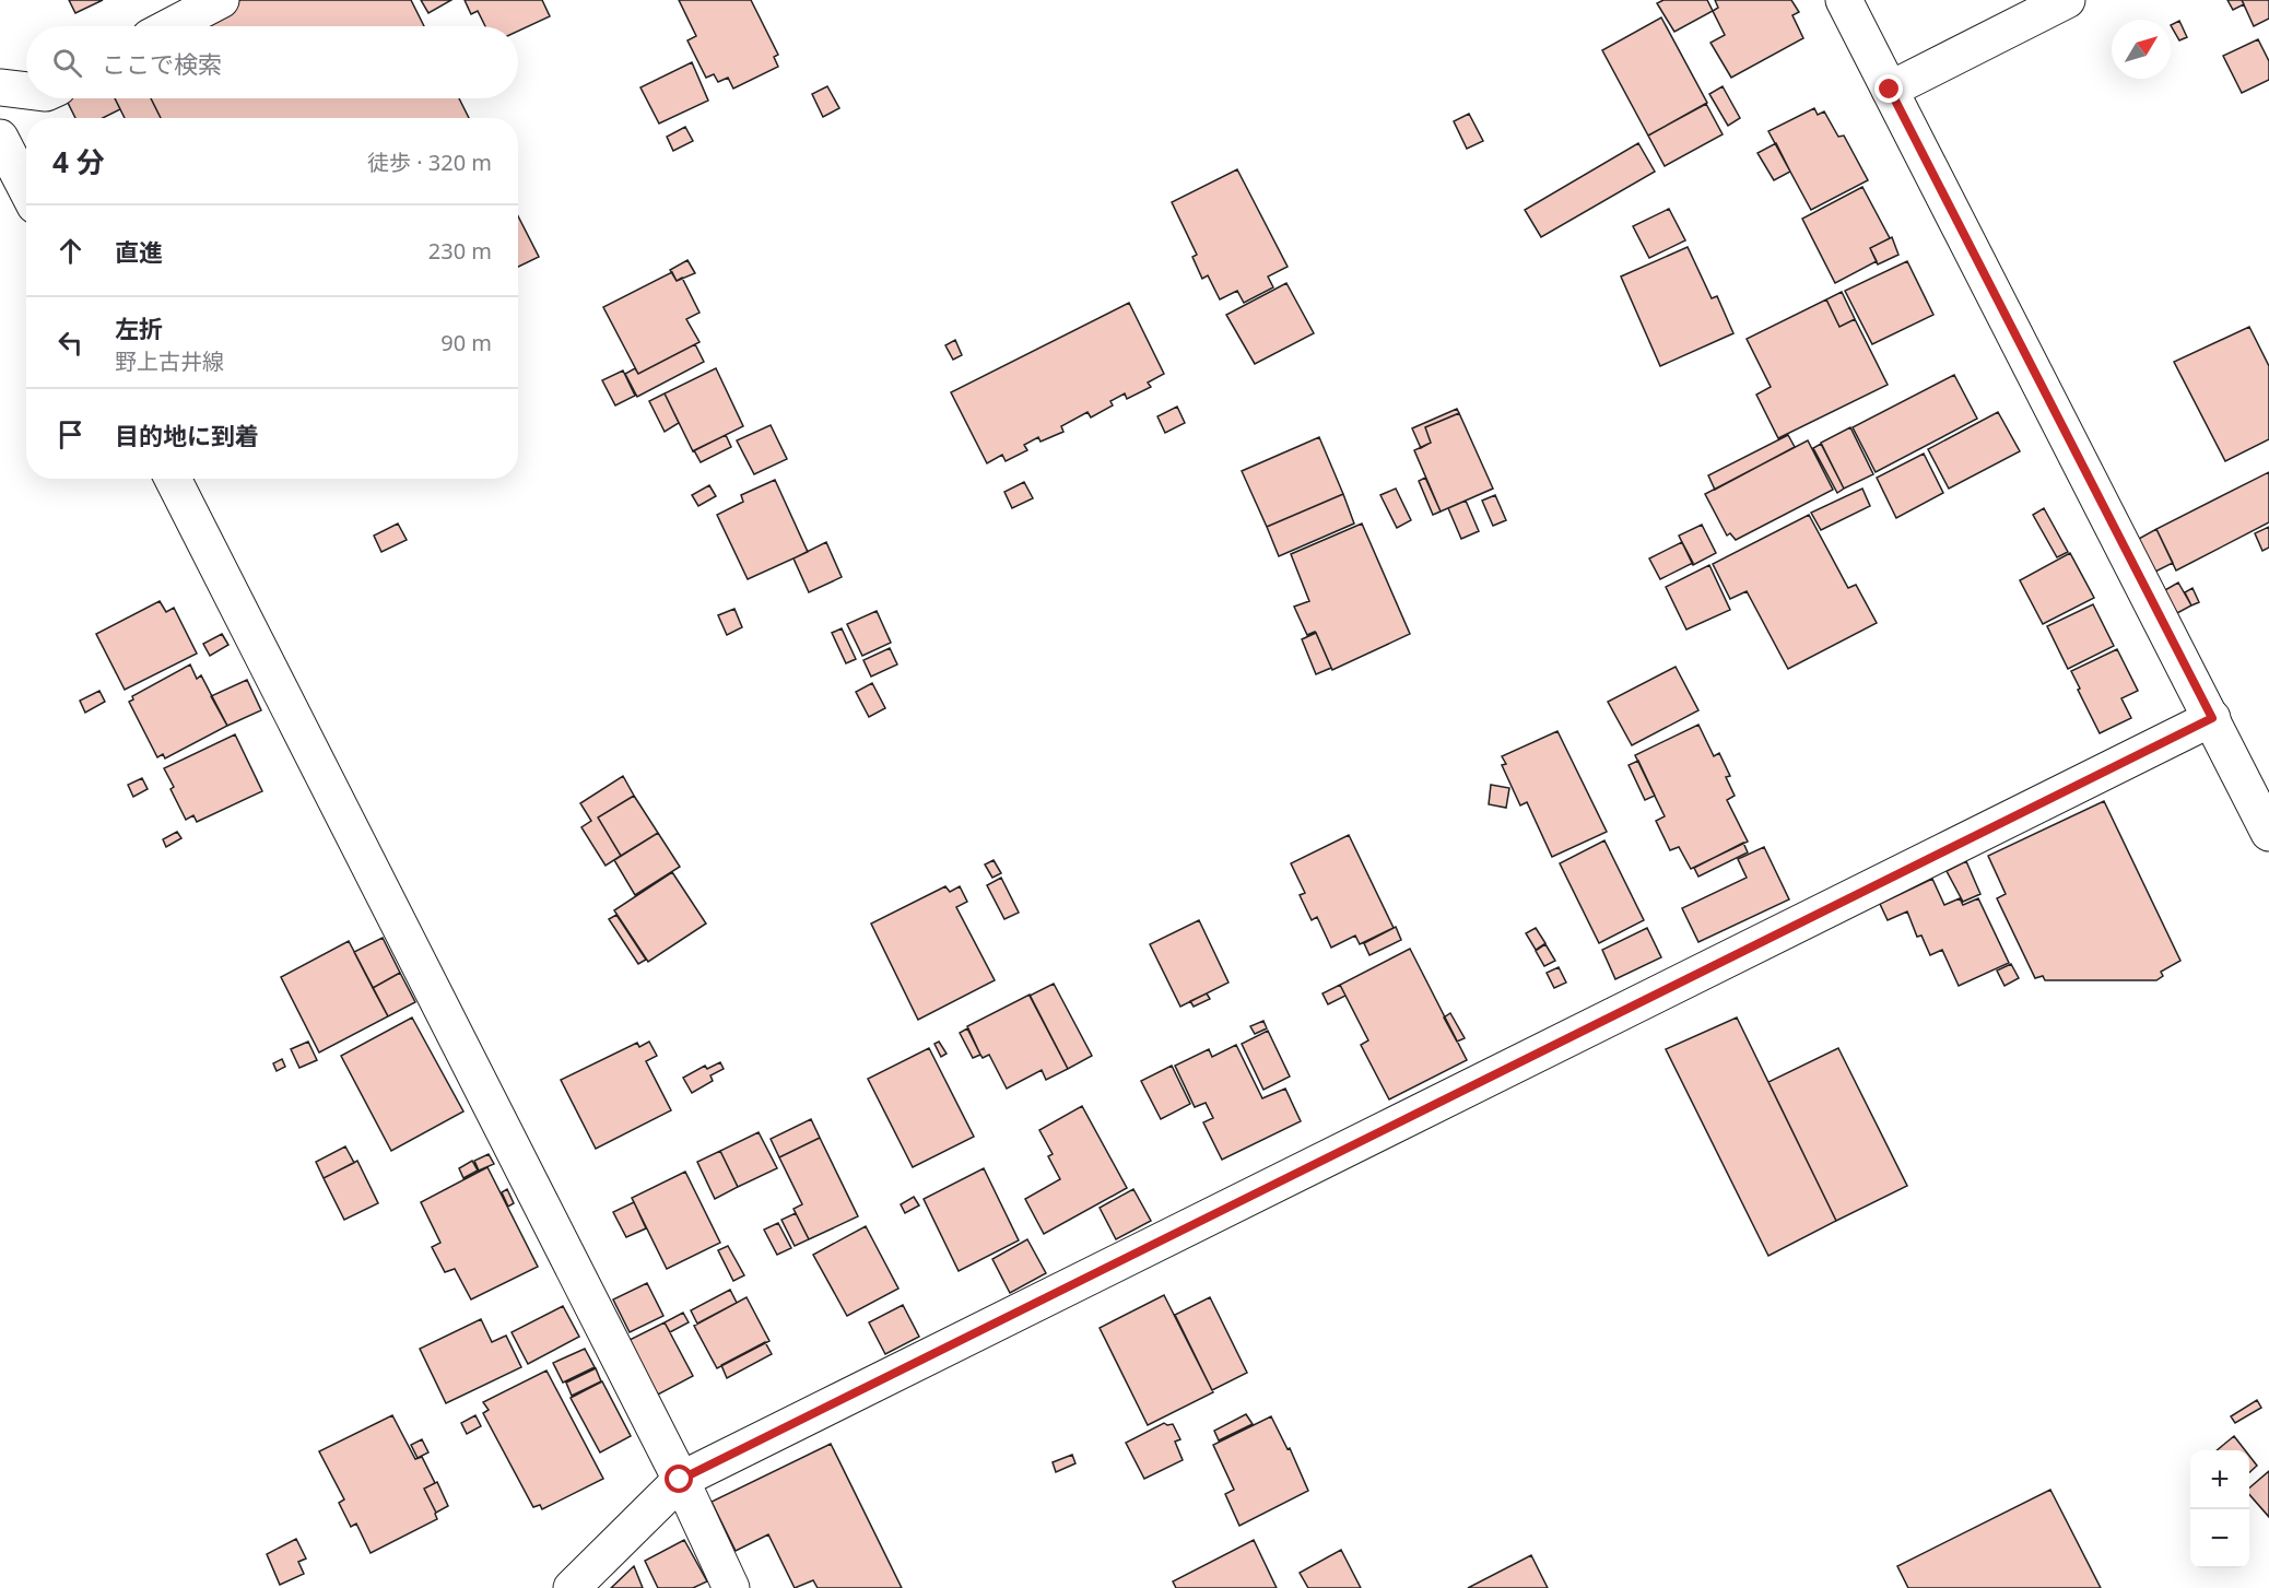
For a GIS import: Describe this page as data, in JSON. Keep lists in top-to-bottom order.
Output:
{
  "north": "top right",
  "page": {
    "search": "ここで検索",
    "heading": ["4 分", "徒歩 · 320 m"],
    "list": [
      ["直進", "230 m"],
      ["左折", "野上古井線", "90 m"],
      "目的地に到着"
    ],
    "map_buttons": ["+", "−"]
  }
}
